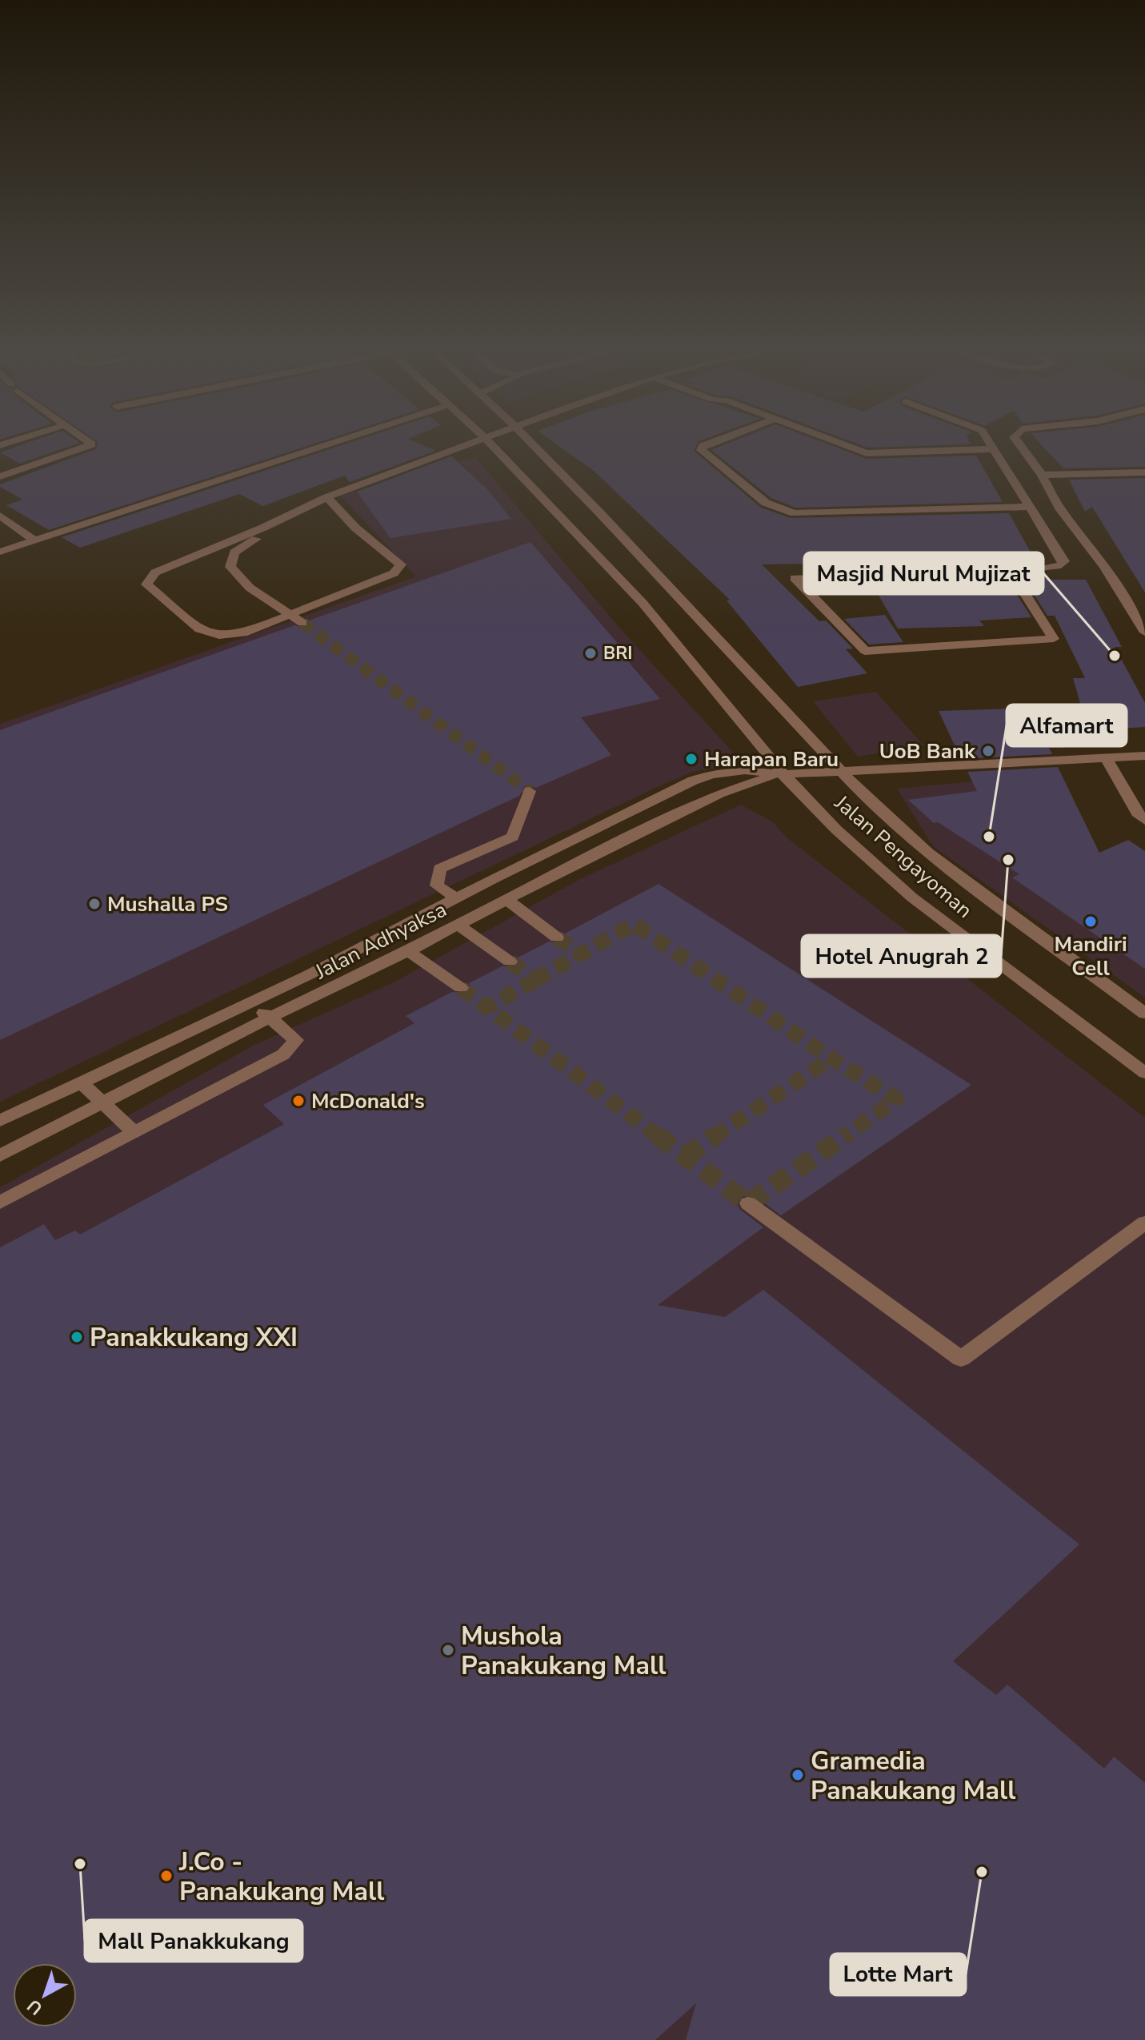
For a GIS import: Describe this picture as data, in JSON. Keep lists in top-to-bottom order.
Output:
{
  "streets": {
    "street": ["Jalan Pengayoman", "Jalan Adhyaksa"]
  },
  "crossings": [
    ["Jalan Pengayoman", "Jalan Adhyaksa"]
  ],
  "places": [
    "BRI",
    "Masjid Nurul Mujizat",
    "UoB Bank",
    "Harapan Baru",
    "Alfamart",
    "Hotel Anugrah 2",
    "Mushalla PS",
    "Mandiri Cell",
    "McDonald's",
    "Panakkukang XXI",
    "Mushola Panakukang Mall",
    "Gramedia Panakukang Mall",
    "Mall Panakkukang",
    "Lotte Mart",
    "J.Co - Panakukang Mall"
  ],
  "north": "bottom left"
}
